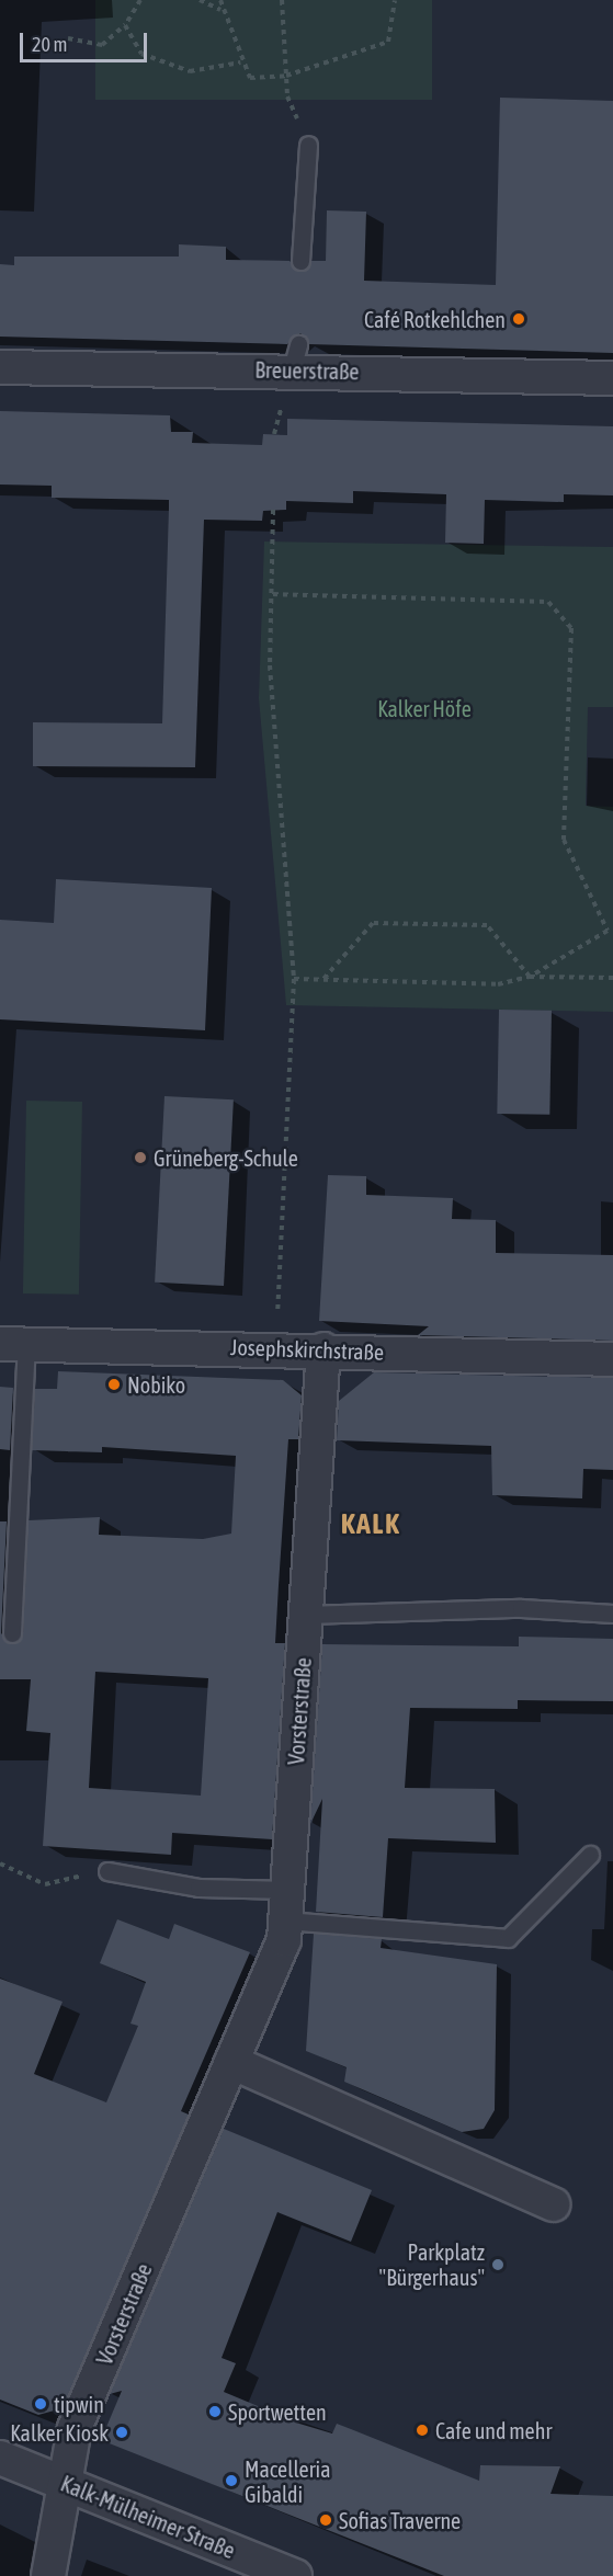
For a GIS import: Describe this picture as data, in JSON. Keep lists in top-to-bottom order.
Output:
{
  "streets": {
    "street": [
      "Breuerstraße",
      "Josephskirchstraße",
      "Vorsterstraße",
      "Kalk-Mülheimer Straße"
    ]
  },
  "crossings": [
    ["Josephskirchstraße", "Vorsterstraße"],
    ["Vorsterstraße", "Kalk-Mülheimer Straße"]
  ],
  "districts": ["KALK"],
  "parks": ["Kalker Höfe"],
  "places": [
    "Café Rotkehlchen",
    "Grüneberg-Schule",
    "Nobiko",
    "Parkplatz \"Bürgerhaus\"",
    "tipwin",
    "Sportwetten",
    "Cafe und mehr",
    "Kalker Kiosk",
    "Macelleria Gibaldi",
    "Sofias Traverne"
  ],
  "scale_bar": "20 m"
}
